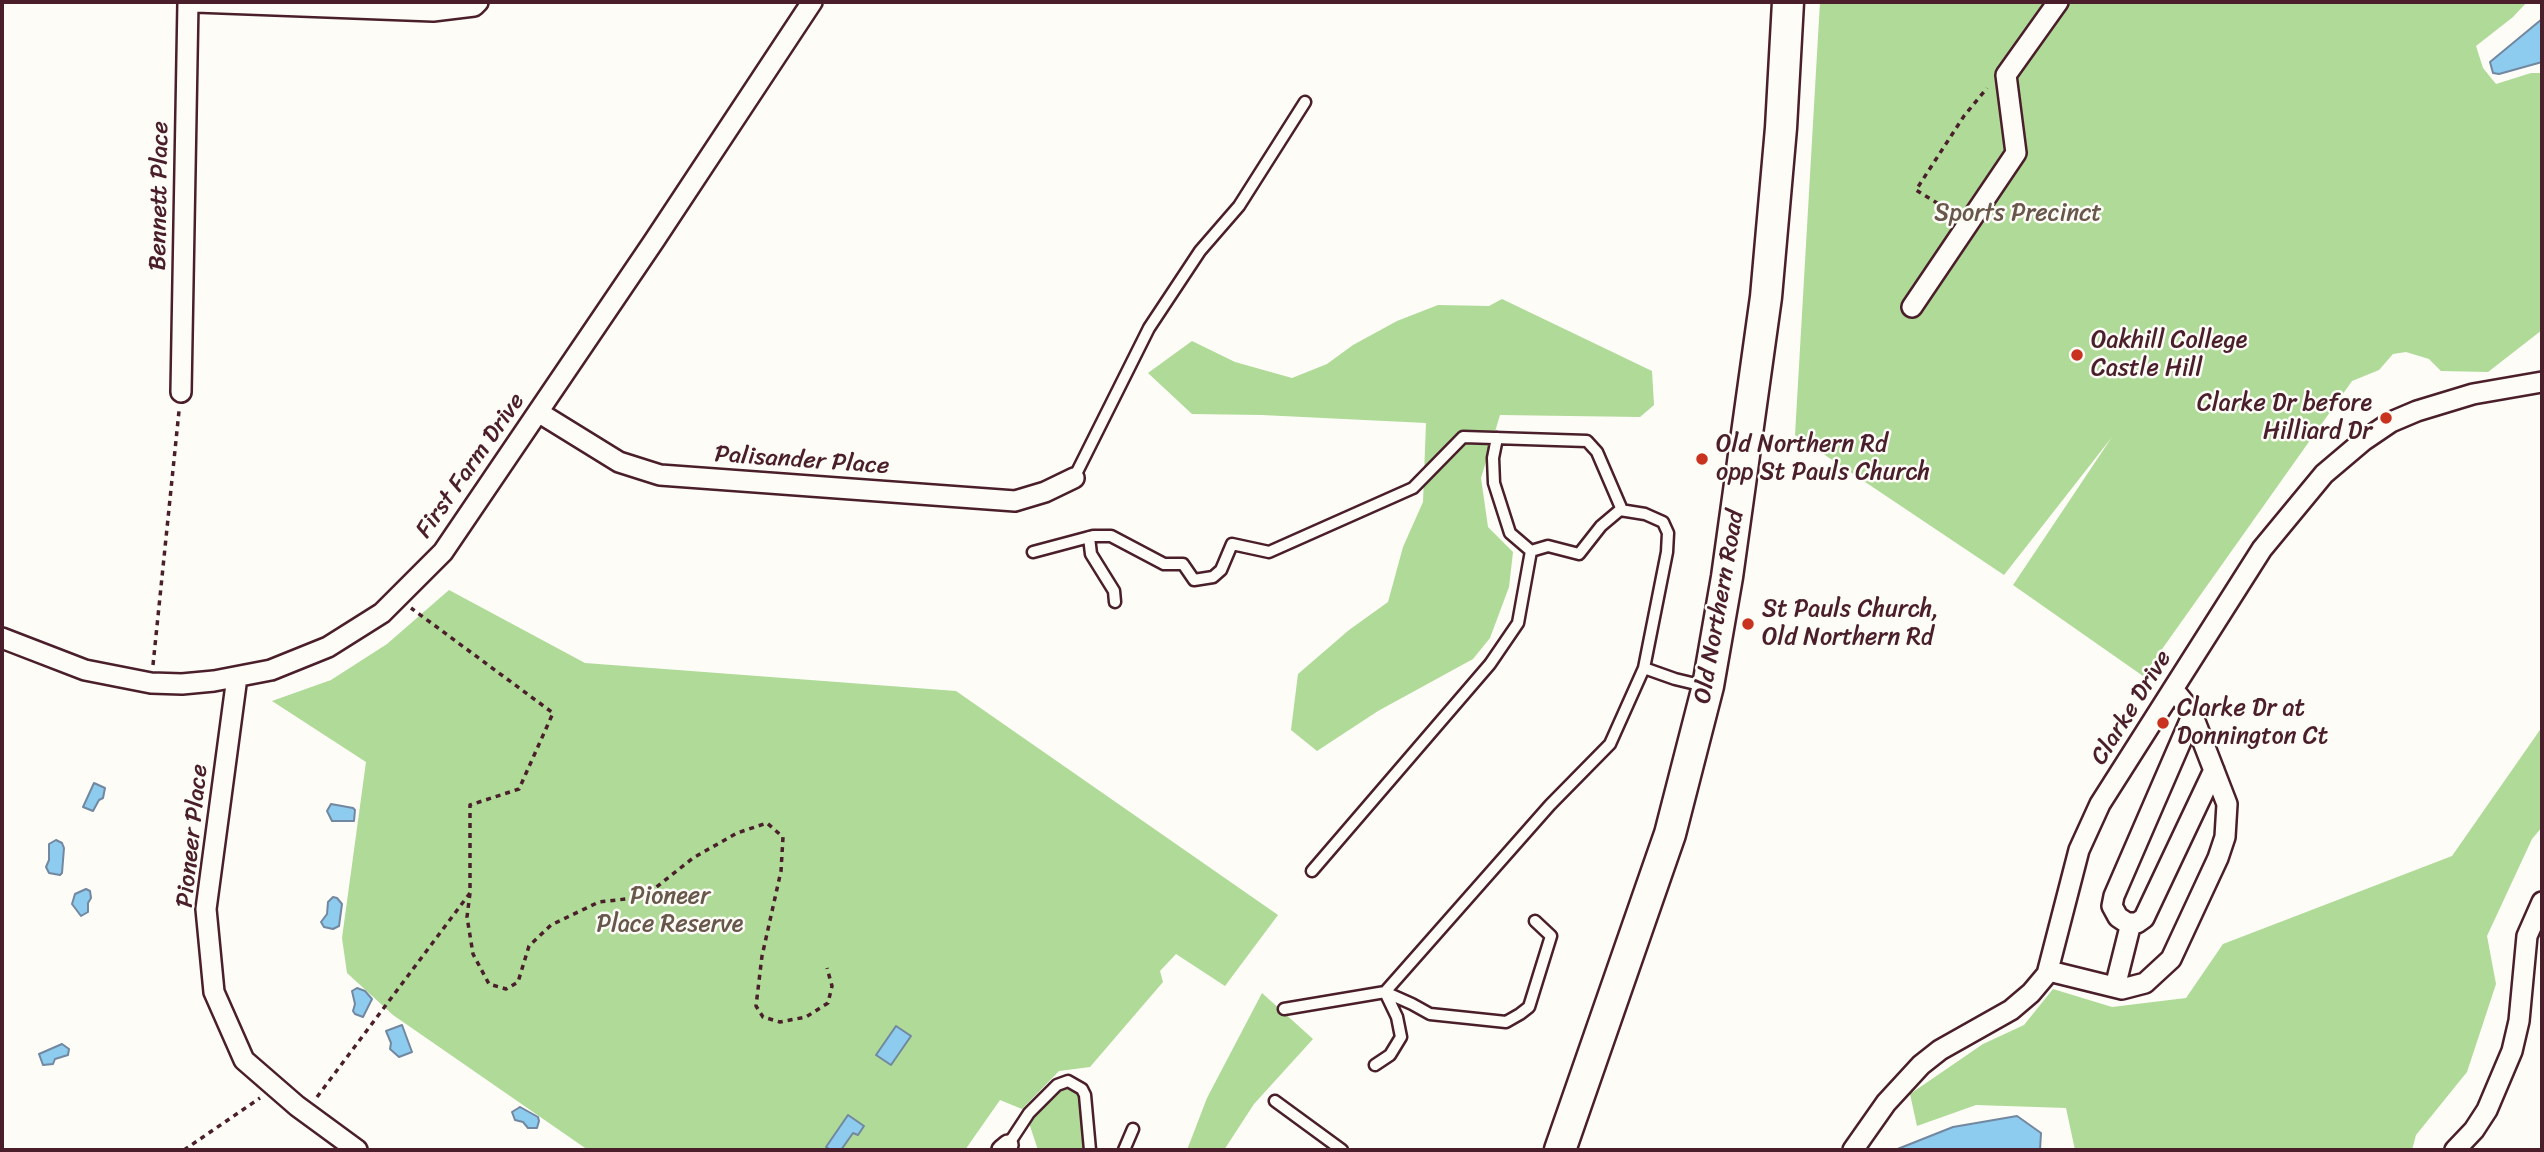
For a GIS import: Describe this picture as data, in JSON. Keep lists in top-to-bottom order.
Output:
{
  "streets": {
    "main road": ["Old Northern Road"],
    "street": [
      "Bennett Place",
      "Palisander Place",
      "First Farm Drive",
      "Clarke Drive",
      "Pioneer Place"
    ]
  },
  "crossings": [
    ["Palisander Place", "First Farm Drive"],
    ["First Farm Drive", "Pioneer Place"]
  ],
  "parks": ["Sports Precinct", "Pioneer Place Reserve"],
  "places": [
    "Oakhill College Castle Hill",
    "Clarke Dr before Hilliard Dr",
    "Old Northern Rd opp St Pauls Church",
    "St Pauls Church, Old Northern Rd",
    "Clarke Dr at Donnington Ct"
  ]
}
